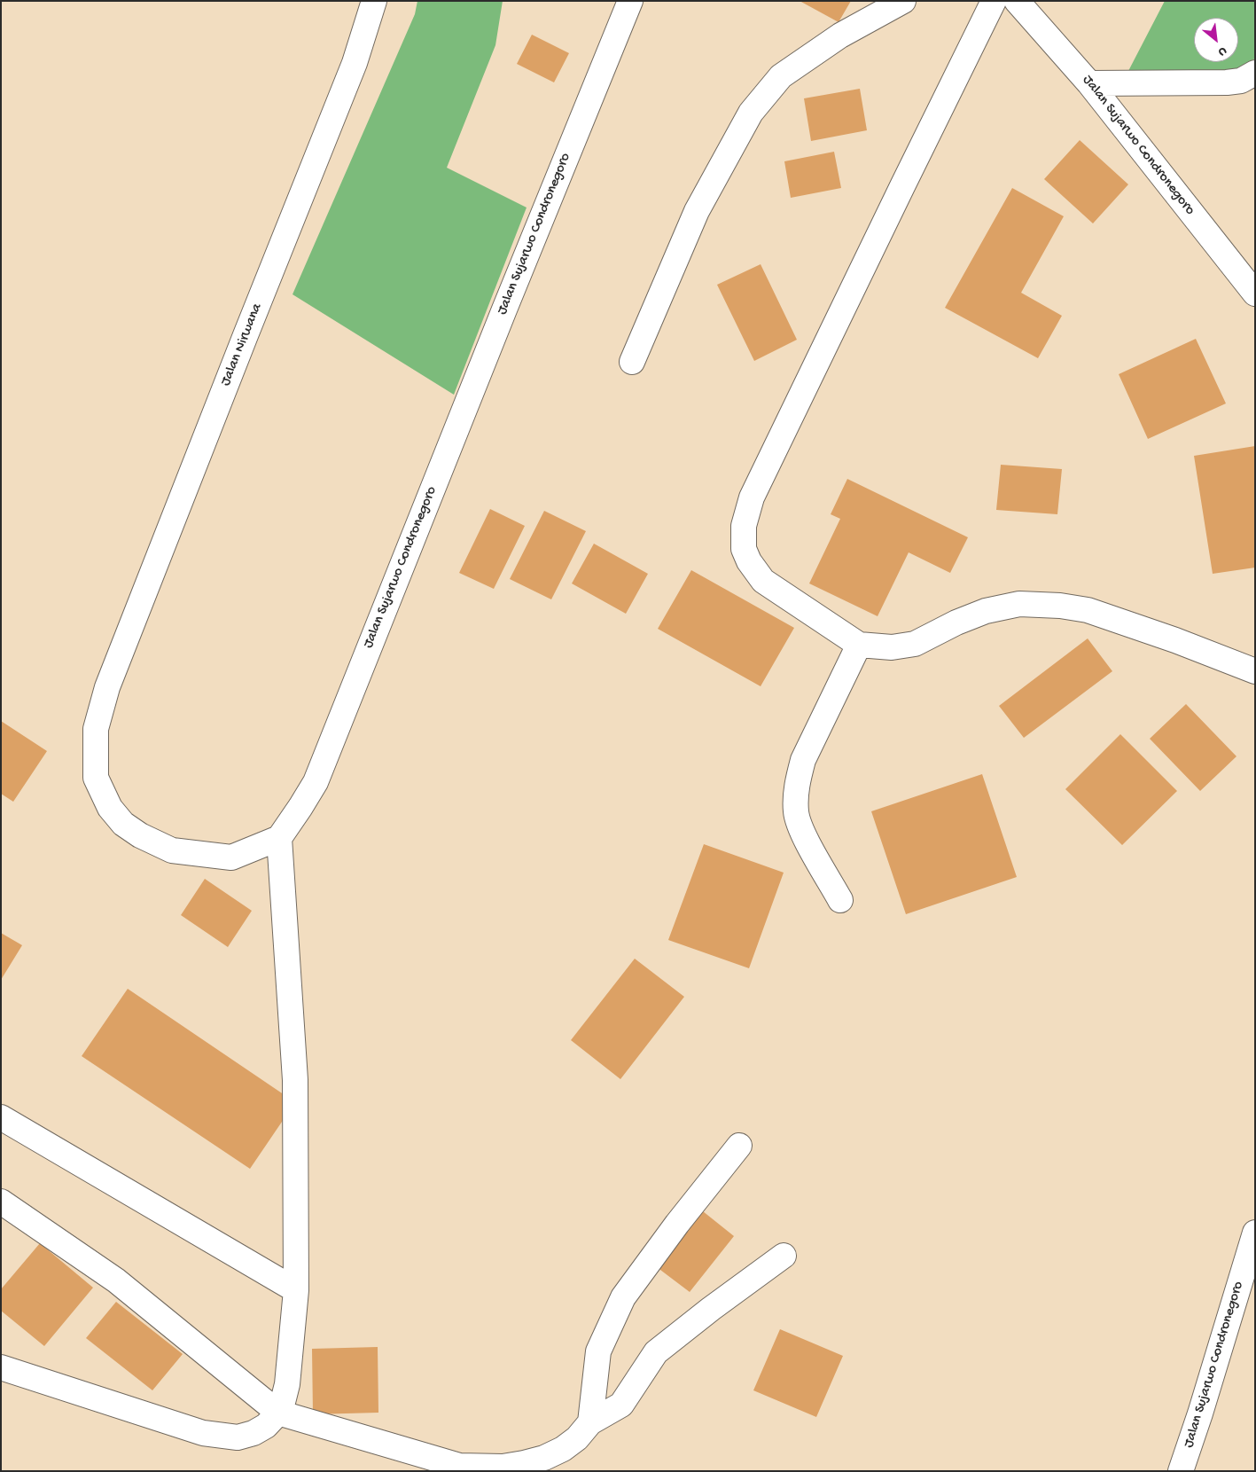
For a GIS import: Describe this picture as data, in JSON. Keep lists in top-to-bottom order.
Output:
{
  "streets": {
    "street": ["Jalan Sujarwo Condronegoro", "Jalan Nirwana"]
  },
  "crossings": [
    ["Jalan Sujarwo Condronegoro", "Jalan Nirwana"]
  ],
  "north": "bottom right"
}
